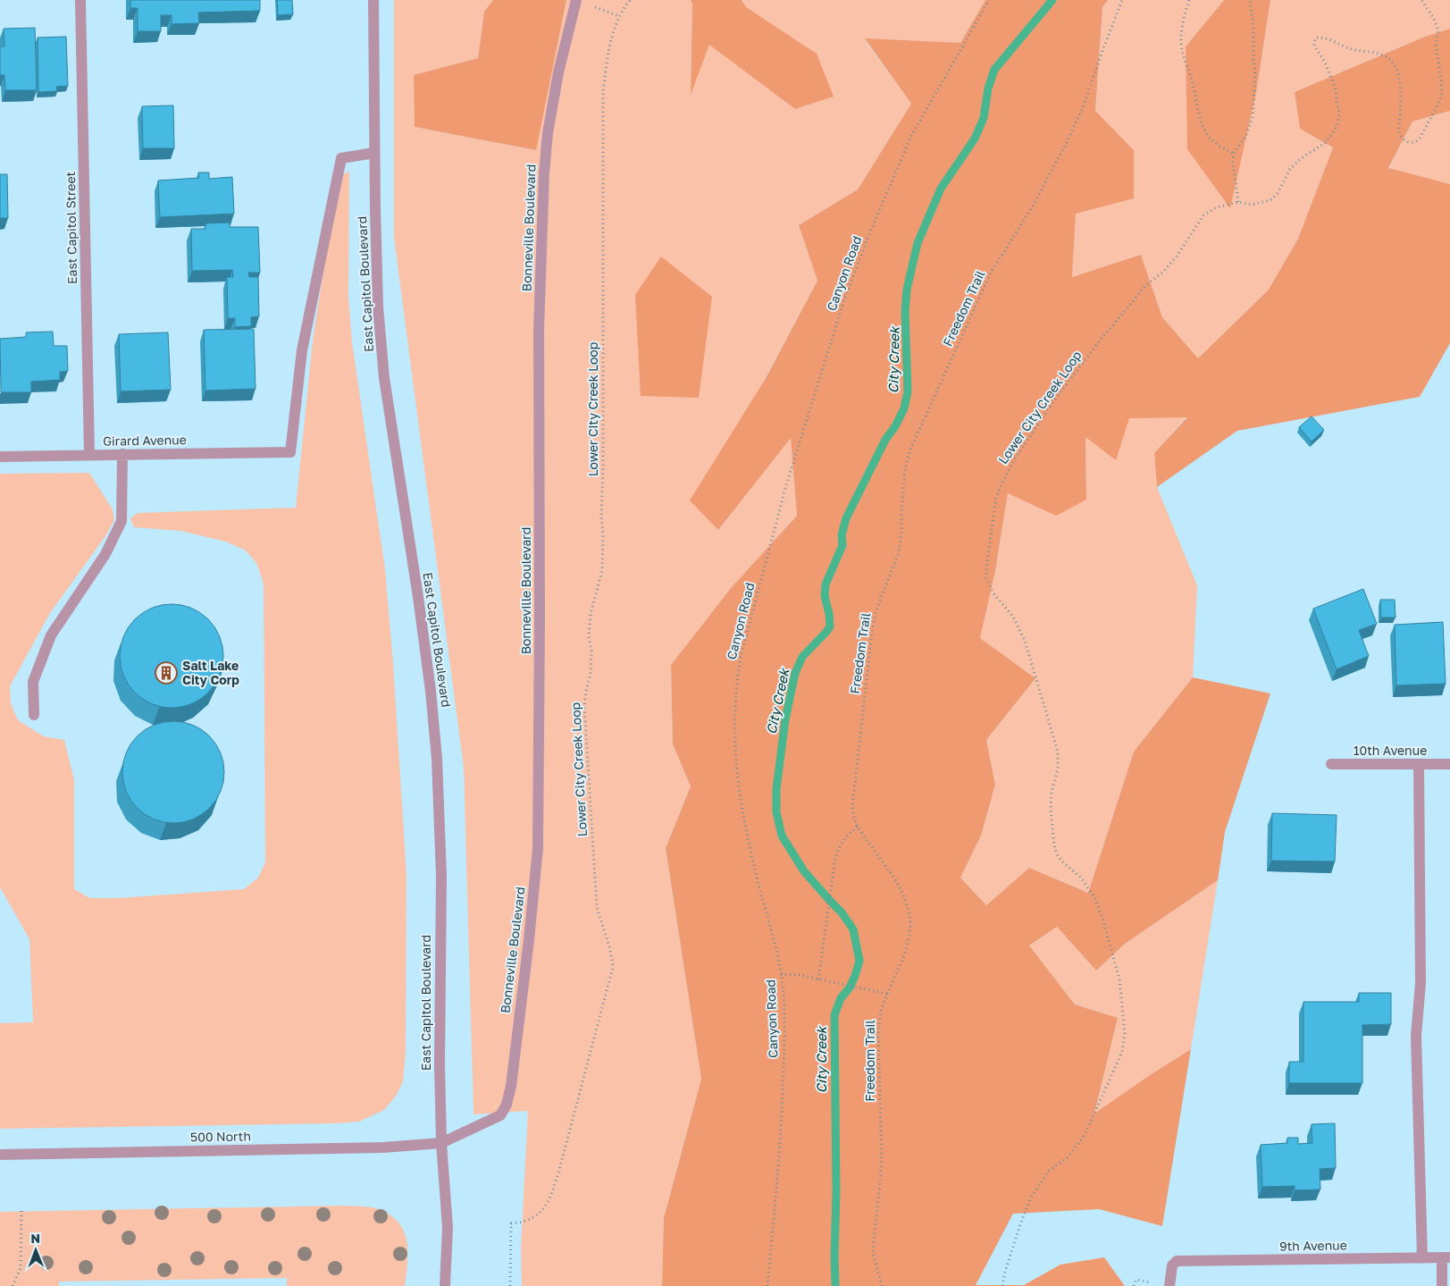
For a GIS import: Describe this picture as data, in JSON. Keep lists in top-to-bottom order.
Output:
{
  "streets": {
    "street": [
      "East Capitol Street",
      "Bonneville Boulevard",
      "East Capitol Boulevard",
      "Girard Avenue",
      "10th Avenue",
      "500 North",
      "9th Avenue"
    ],
    "path": ["Canyon Road", "Freedom Trail", "Lower City Creek Loop"]
  },
  "crossings": [
    ["East Capitol Street", "Girard Avenue"],
    ["Bonneville Boulevard", "East Capitol Boulevard"],
    ["Bonneville Boulevard", "500 North"],
    ["East Capitol Boulevard", "Girard Avenue"],
    ["East Capitol Boulevard", "500 North"]
  ],
  "water": ["City Creek"],
  "places": {
    "building": ["Salt Lake City Corp"]
  },
  "north": "top"
}
